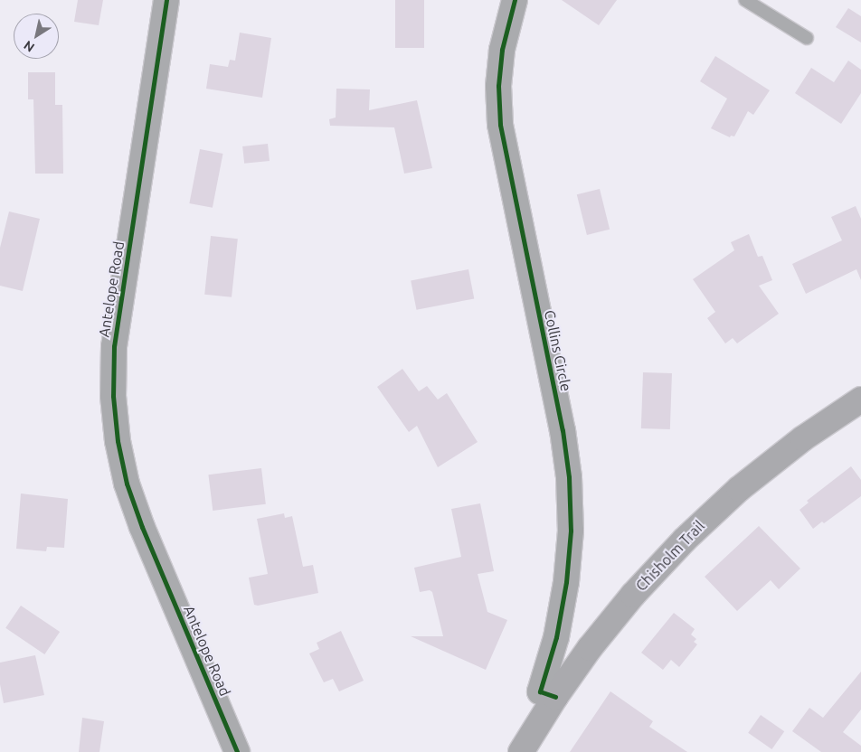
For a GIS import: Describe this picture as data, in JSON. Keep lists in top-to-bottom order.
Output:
{
  "streets": {
    "street": ["Antelope Road", "Collins Circle", "Chisholm Trail"]
  },
  "crossings": [
    ["Collins Circle", "Chisholm Trail"]
  ],
  "north": "bottom left"
}
